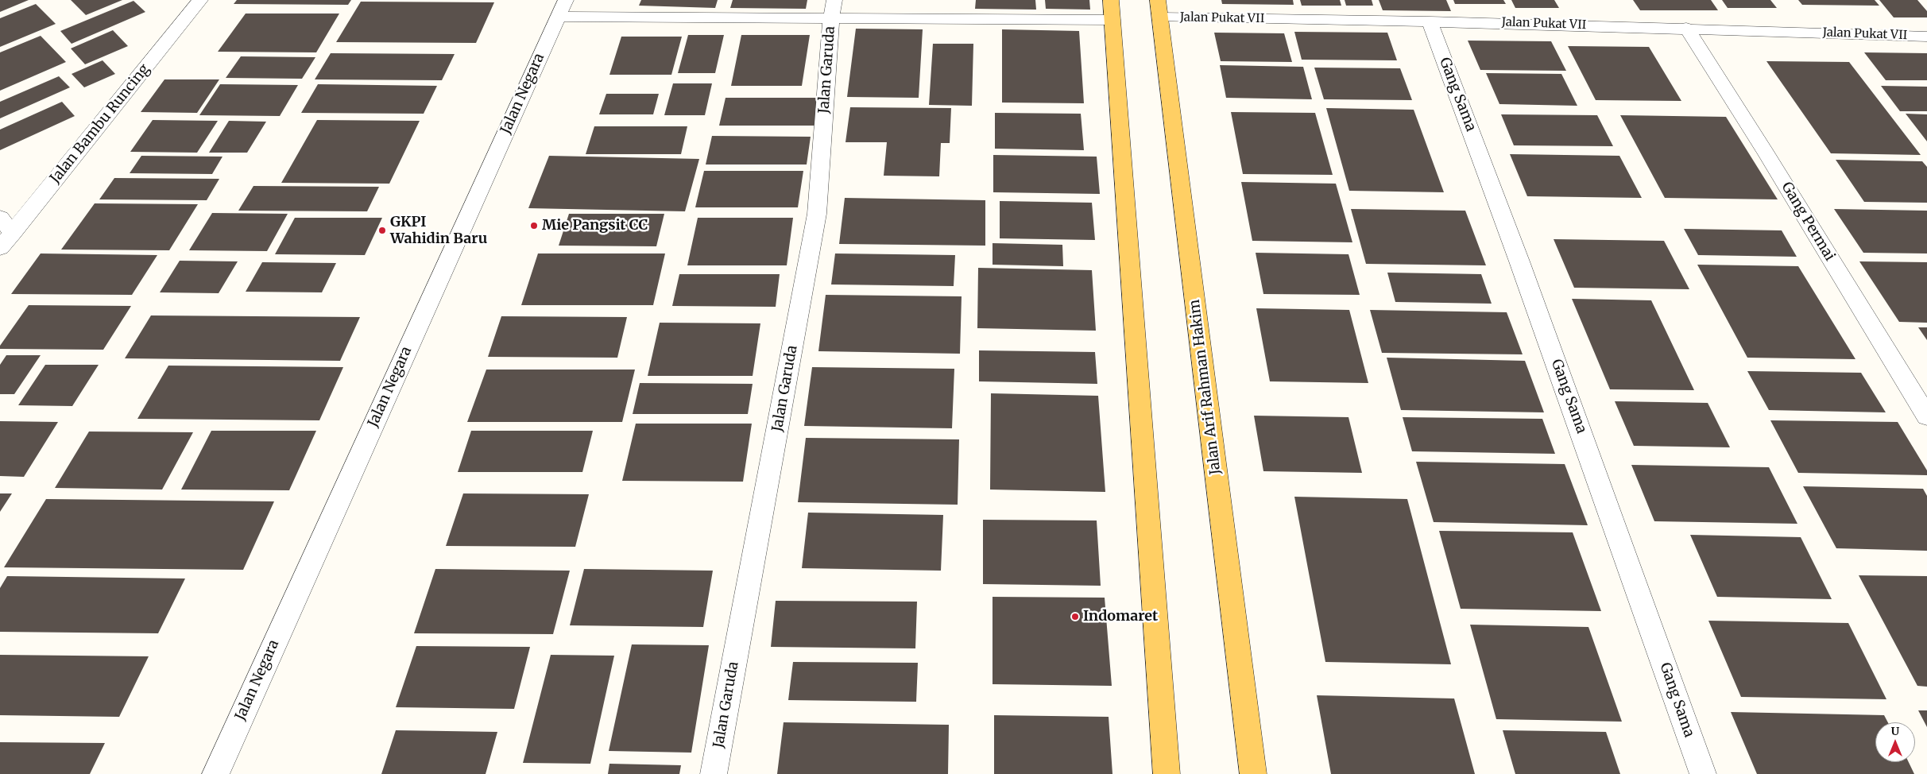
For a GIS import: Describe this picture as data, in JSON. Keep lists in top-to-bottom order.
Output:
{
  "streets": {
    "main road": ["Jalan Arif Rahman Hakim"],
    "street": [
      "Jalan Pukat VII",
      "Jalan Garuda",
      "Jalan Negara",
      "Gang Sama",
      "Jalan Bambu Runcing",
      "Gang Permai"
    ]
  },
  "crossings": [
    ["Jalan Pukat VII", "Gang Sama"],
    ["Jalan Pukat VII", "Gang Permai"],
    ["Jalan Pukat VII", "Jalan Arif Rahman Hakim"]
  ],
  "places": ["Mie Pangsit CC", "GKPI Wahidin Baru", "Indomaret"],
  "north": "top"
}
